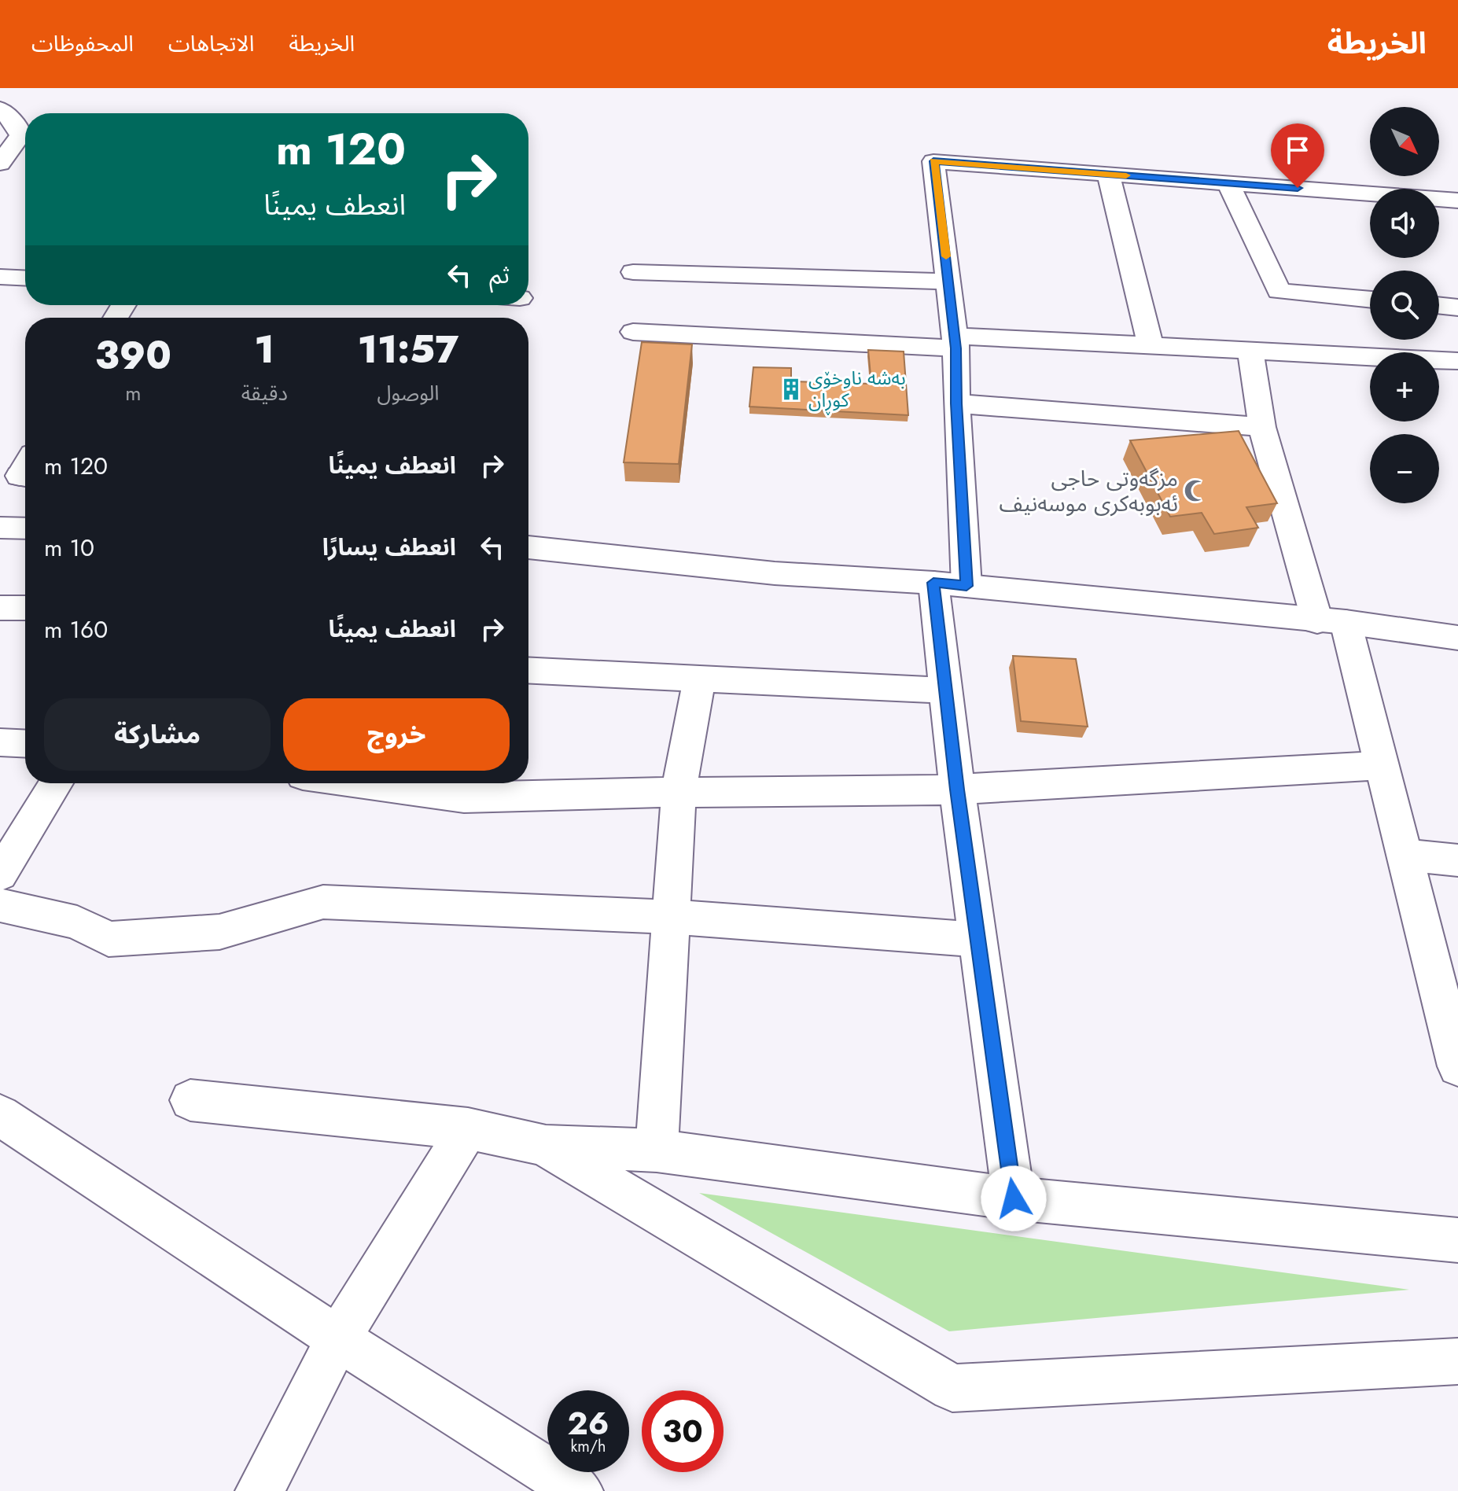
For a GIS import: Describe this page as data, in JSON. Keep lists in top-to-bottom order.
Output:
{
  "places": {
    "building": ["بەشە ناوخۆی کوڕان"],
    "mosque": ["مزگەوتی حاجی ئەبوبەکری موسەنیف"]
  },
  "north": "bottom right",
  "page": {
    "header": "الخريطة",
    "nav": ["الخريطة", "الاتجاهات", "المحفوظات"],
    "map_buttons": ["+", "−"],
    "turn": ["120 m", "انعطف يمينًا"],
    "then": "ثم",
    "eta": [
      "11:57",
      "الوصول",
      "1",
      "دقيقة",
      "390",
      "m"
    ],
    "list": [
      {
        "name": "انعطف يمينًا",
        "value": "120 m"
      },
      {
        "name": "انعطف يسارًا",
        "value": "10 m"
      },
      {
        "name": "انعطف يمينًا",
        "value": "160 m"
      }
    ],
    "buttons": ["خروج", "مشاركة"],
    "speed": "26 km/h",
    "limit": "30"
  }
}
